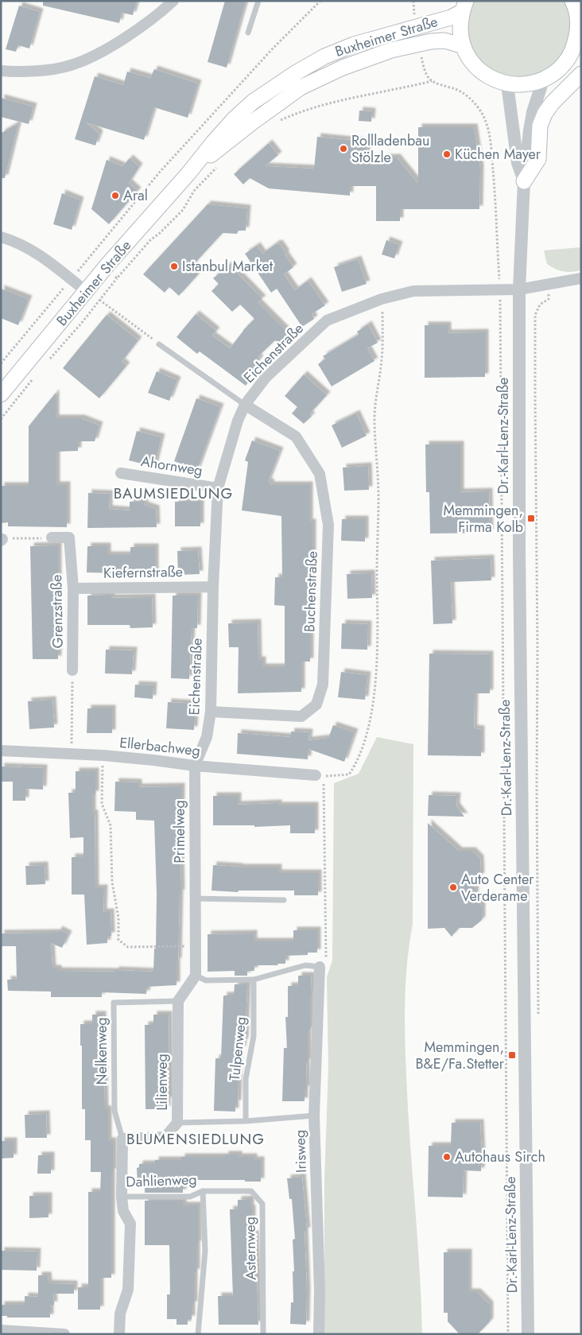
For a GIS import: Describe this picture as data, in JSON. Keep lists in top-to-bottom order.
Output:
{
  "streets": {
    "main road": ["Buxheimer Straße"],
    "street": [
      "Eichenstraße",
      "Dr.-Karl-Lenz-Straße",
      "Ahornweg",
      "Kiefernstraße",
      "Buchenstraße",
      "Grenzstraße",
      "Ellerbachweg",
      "Primelweg",
      "Lilienweg",
      "Irisweg",
      "Dahlienweg"
    ],
    "lane": ["Tulpenweg", "Nelkenweg", "Asternweg"]
  },
  "crossings": [
    ["Eichenstraße", "Dr.-Karl-Lenz-Straße"],
    ["Eichenstraße", "Ahornweg"],
    ["Eichenstraße", "Kiefernstraße"],
    ["Eichenstraße", "Buchenstraße"],
    ["Eichenstraße", "Ellerbachweg"],
    ["Eichenstraße", "Primelweg"],
    ["Kiefernstraße", "Grenzstraße"],
    ["Ellerbachweg", "Primelweg"],
    ["Nelkenweg", "Lilienweg"],
    ["Dahlienweg", "Asternweg"]
  ],
  "districts": ["BAUMSIEDLUNG", "BLUMENSIEDLUNG"],
  "places": {
    "other": [
      "Rollladenbau Stölzle",
      "Küchen Mayer",
      "Aral",
      "Istanbul Market",
      "Auto Center Verderame",
      "Autohaus Sirch"
    ],
    "transit": ["Memmingen, Firma Kolb", "Memmingen, B&E/Fa.Stetter"]
  }
}
